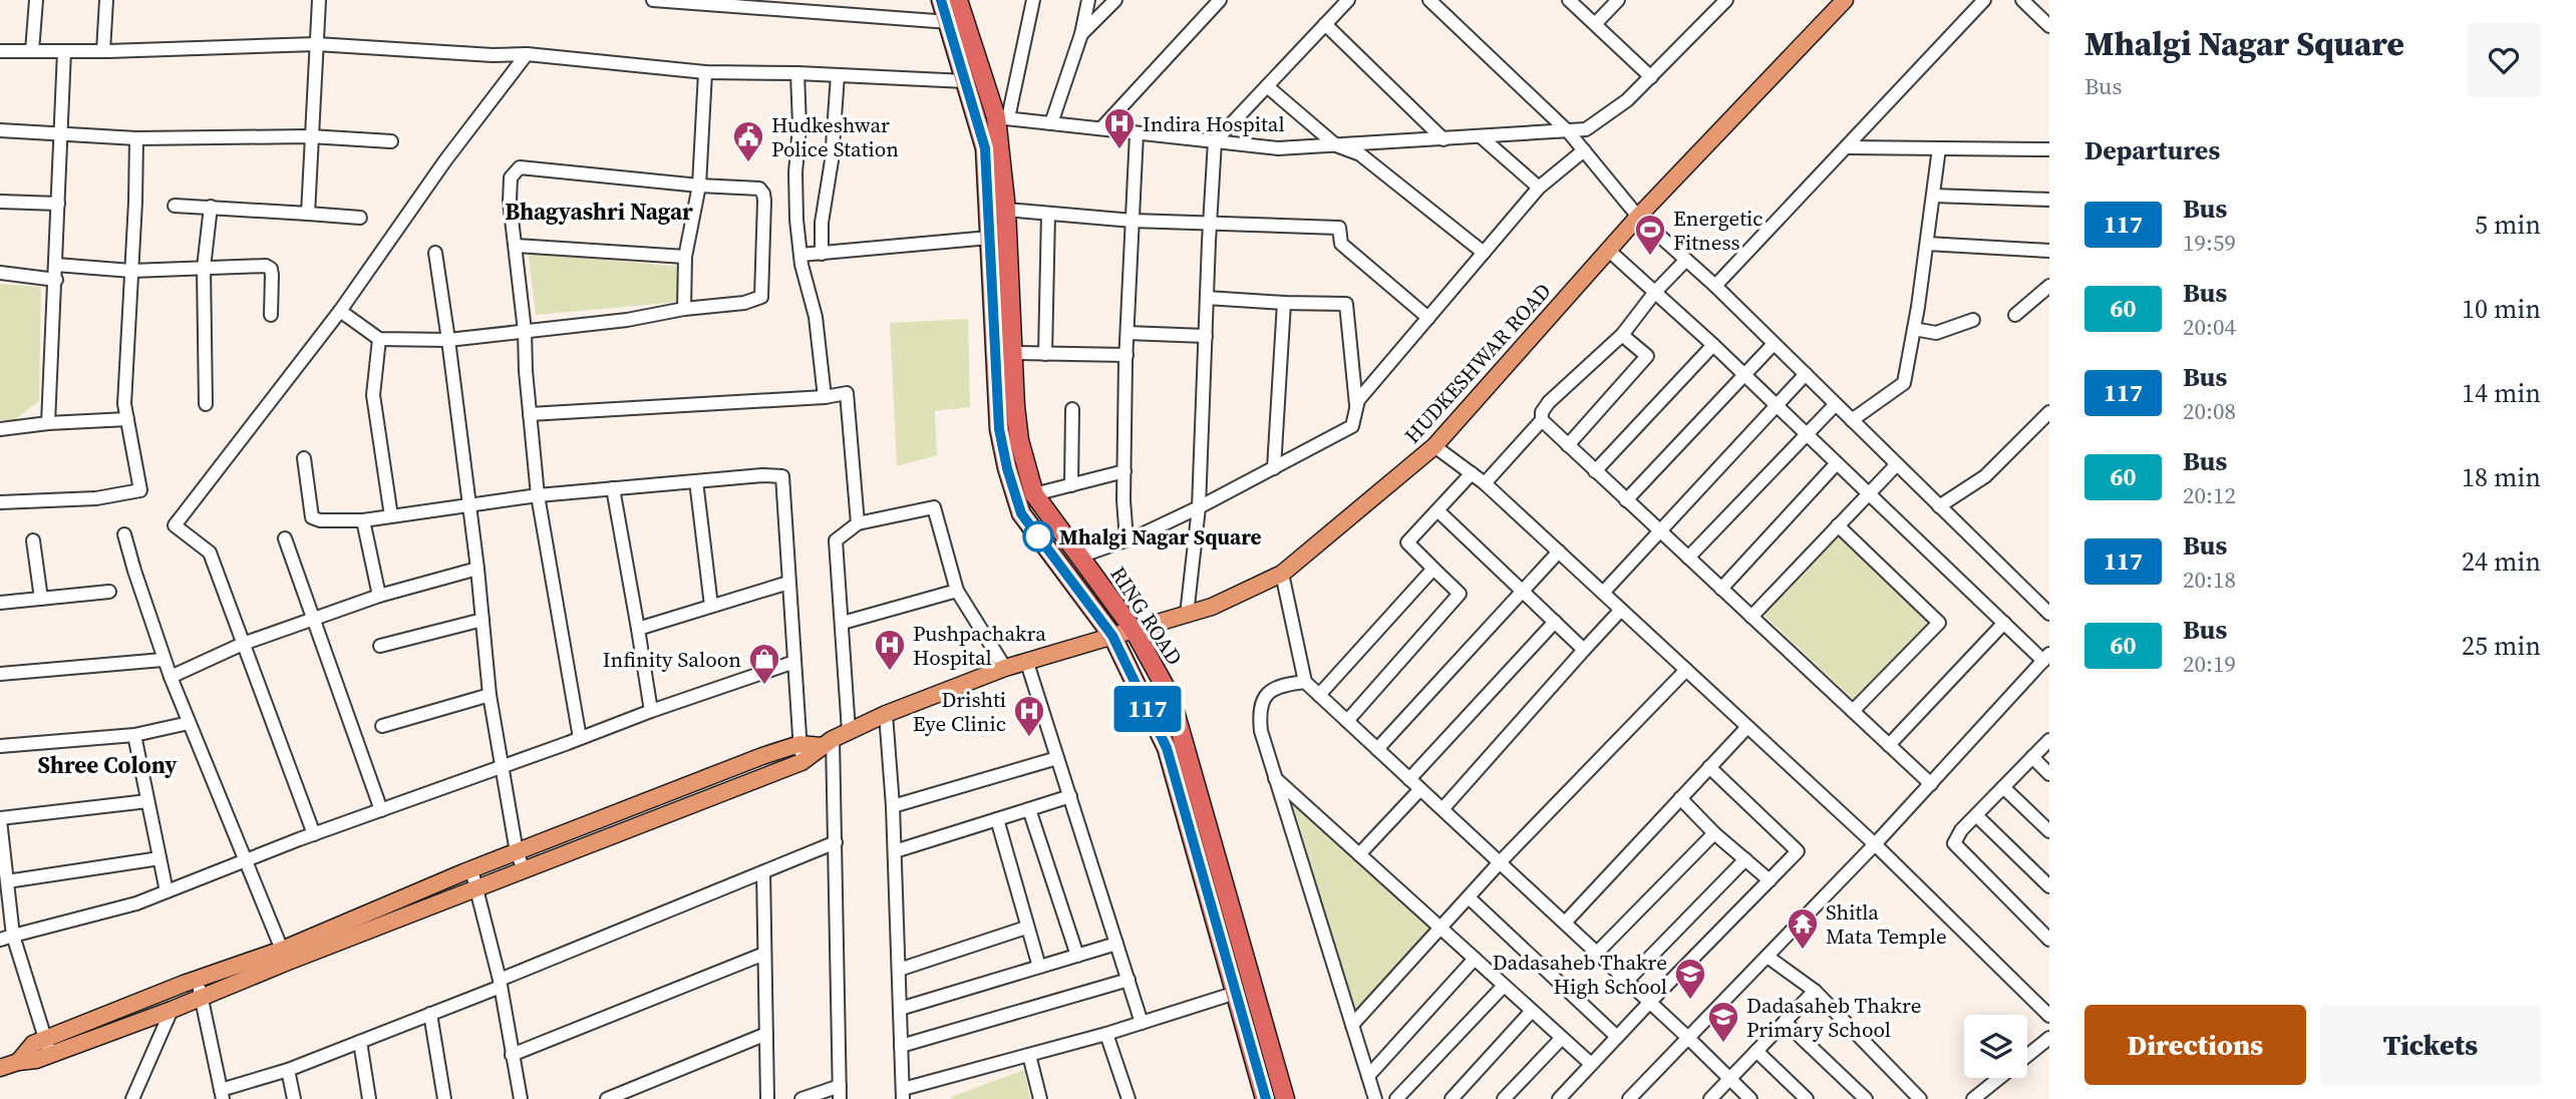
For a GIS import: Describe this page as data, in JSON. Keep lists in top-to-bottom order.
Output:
{
  "streets": {
    "highway": ["RING ROAD"],
    "main road": ["HUDKESHWAR ROAD"]
  },
  "crossings": [
    ["HUDKESHWAR ROAD", "RING ROAD"]
  ],
  "districts": ["Bhagyashri Nagar", "Shree Colony"],
  "places": {
    "hospital": ["Indira Hospital", "Pushpachakra Hospital", "Drishti Eye Clinic"],
    "public building": ["Hudkeshwar Police Station"],
    "sports": ["Energetic Fitness"],
    "other": ["Mhalgi Nagar Square"],
    "shop": ["Infinity Saloon"],
    "temple": ["Shitla Mata Temple"],
    "school or university": ["Dadasaheb Thakre High School", "Dadasaheb Thakre Primary School"]
  },
  "lines": ["bus line 117"],
  "page": {
    "on_map": "117",
    "heading": [
      ["Mhalgi Nagar Square", "Bus"],
      "Departures"
    ],
    "list": [
      {
        "mark": "117",
        "name": "Bus",
        "note": "19:59",
        "value": "5 min"
      },
      {
        "mark": "60",
        "name": "Bus",
        "note": "20:04",
        "value": "10 min"
      },
      {
        "mark": "117",
        "name": "Bus",
        "note": "20:08",
        "value": "14 min"
      },
      {
        "mark": "60",
        "name": "Bus",
        "note": "20:12",
        "value": "18 min"
      },
      {
        "mark": "117",
        "name": "Bus",
        "note": "20:18",
        "value": "24 min"
      },
      {
        "mark": "60",
        "name": "Bus",
        "note": "20:19",
        "value": "25 min"
      }
    ],
    "buttons": ["Directions", "Tickets"]
  }
}
